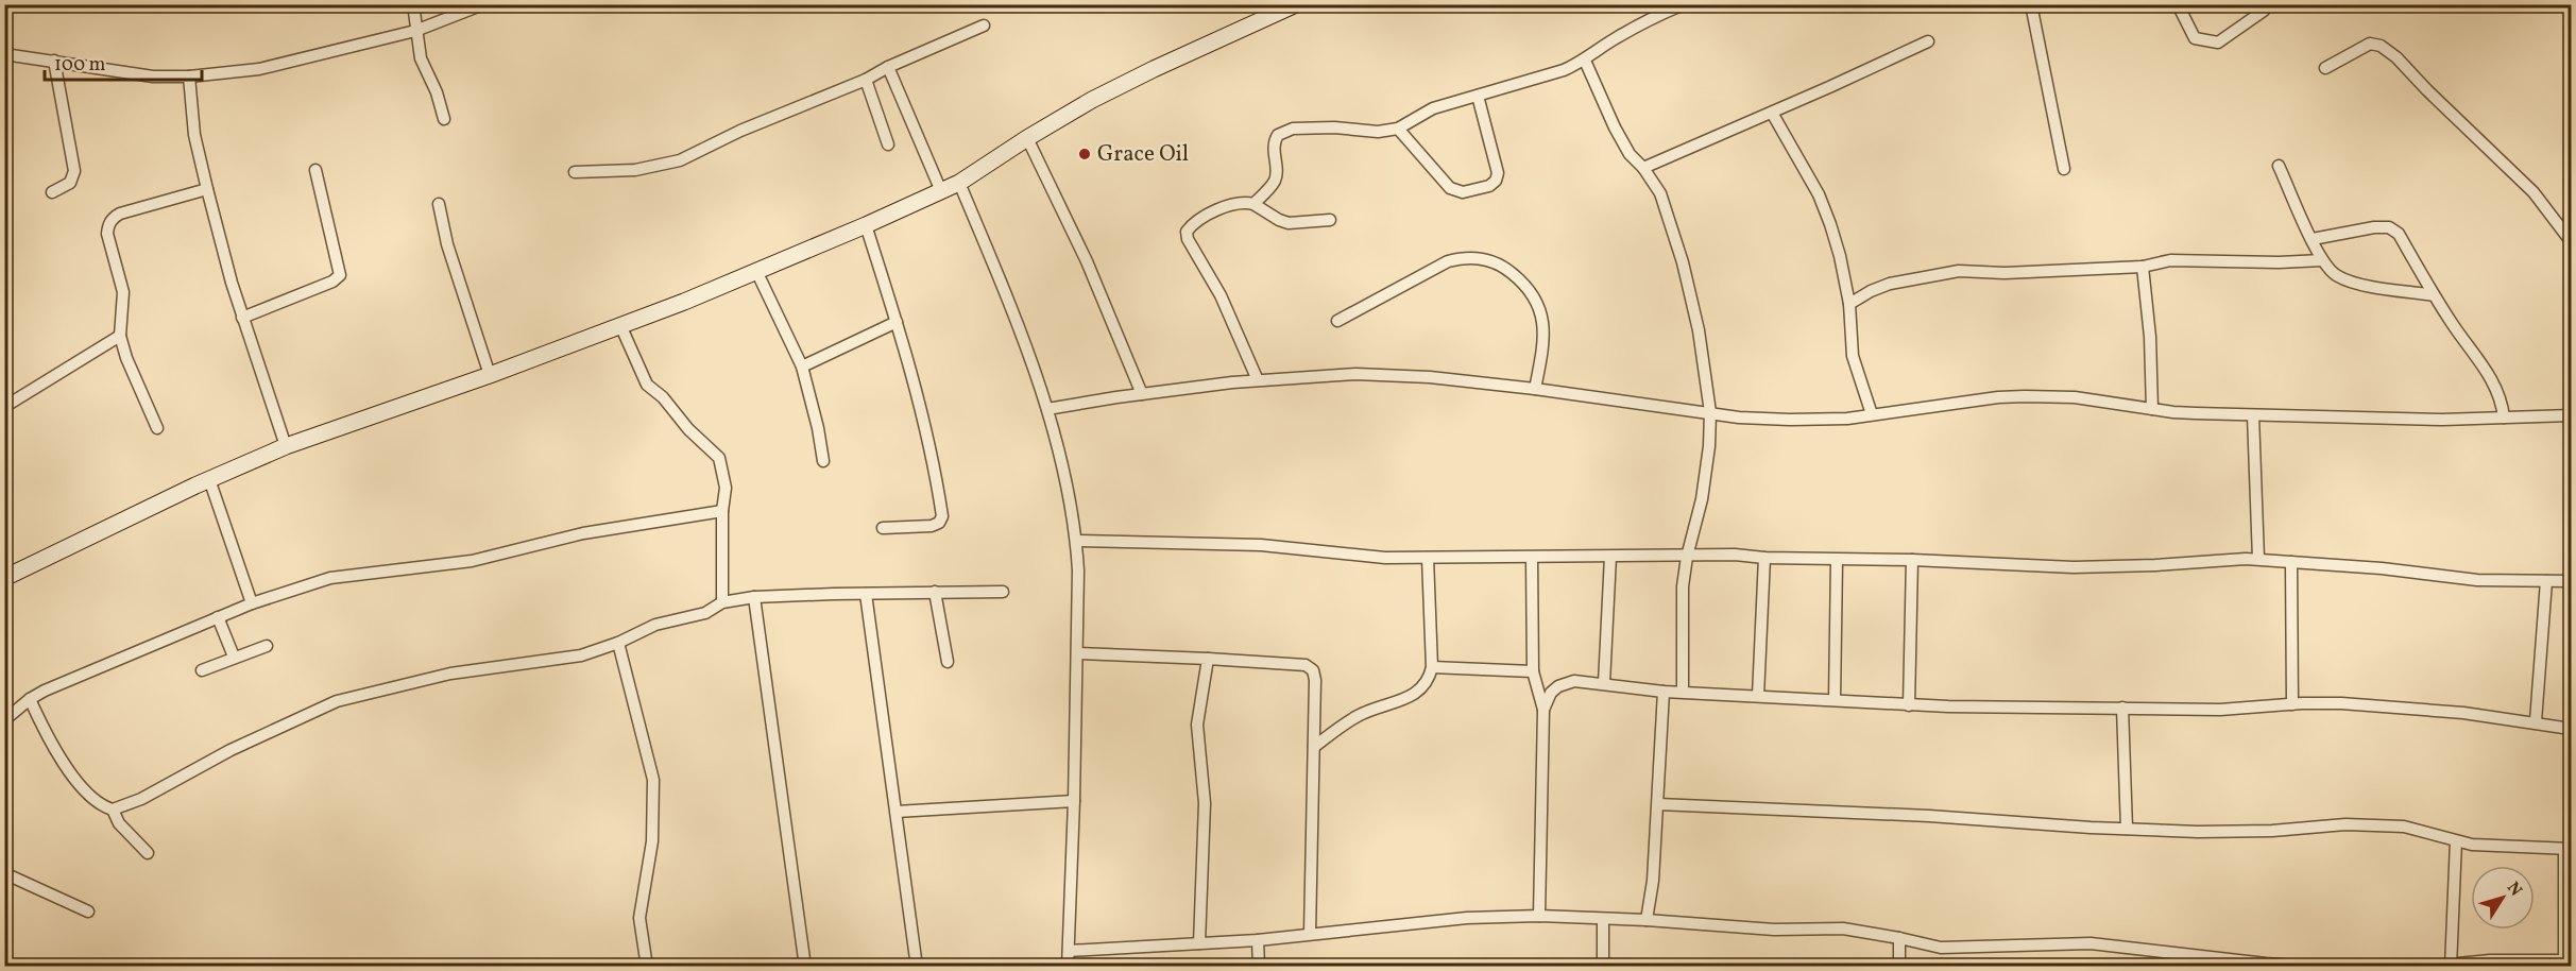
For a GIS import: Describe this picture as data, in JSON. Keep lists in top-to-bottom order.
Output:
{
  "places": ["Grace Oil"],
  "scale_bar": "100 m",
  "north": "top right"
}
